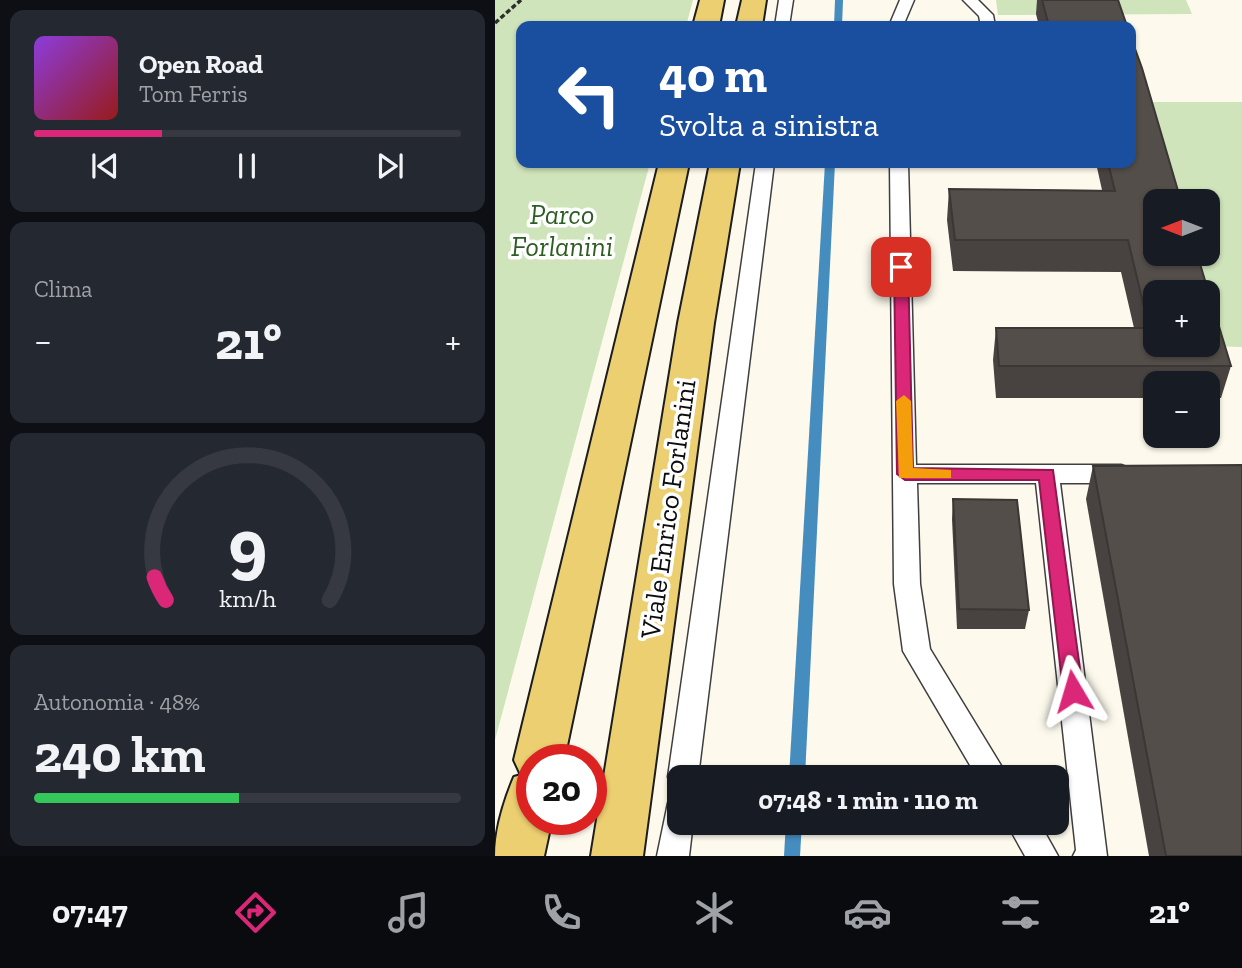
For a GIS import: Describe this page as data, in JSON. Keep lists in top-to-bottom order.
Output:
{
  "streets": {
    "main road": ["Viale Enrico Forlanini"]
  },
  "parks": ["Parco Forlanini"],
  "north": "left",
  "page": {
    "turn": ["40 m", "Svolta a sinistra"],
    "song": ["Open Road", "Tom Ferris"],
    "map_buttons": ["+", "−"],
    "tile": [
      "Clima",
      ["Autonomia · 48%", "240 km"]
    ],
    "heat": ["−", "21°", "+"],
    "limit": "20",
    "trip": "07:48 · 1 min · 110 m",
    "tabs": ["07:47", "21°"],
    "gauge": ["9", "km/h"]
  }
}
